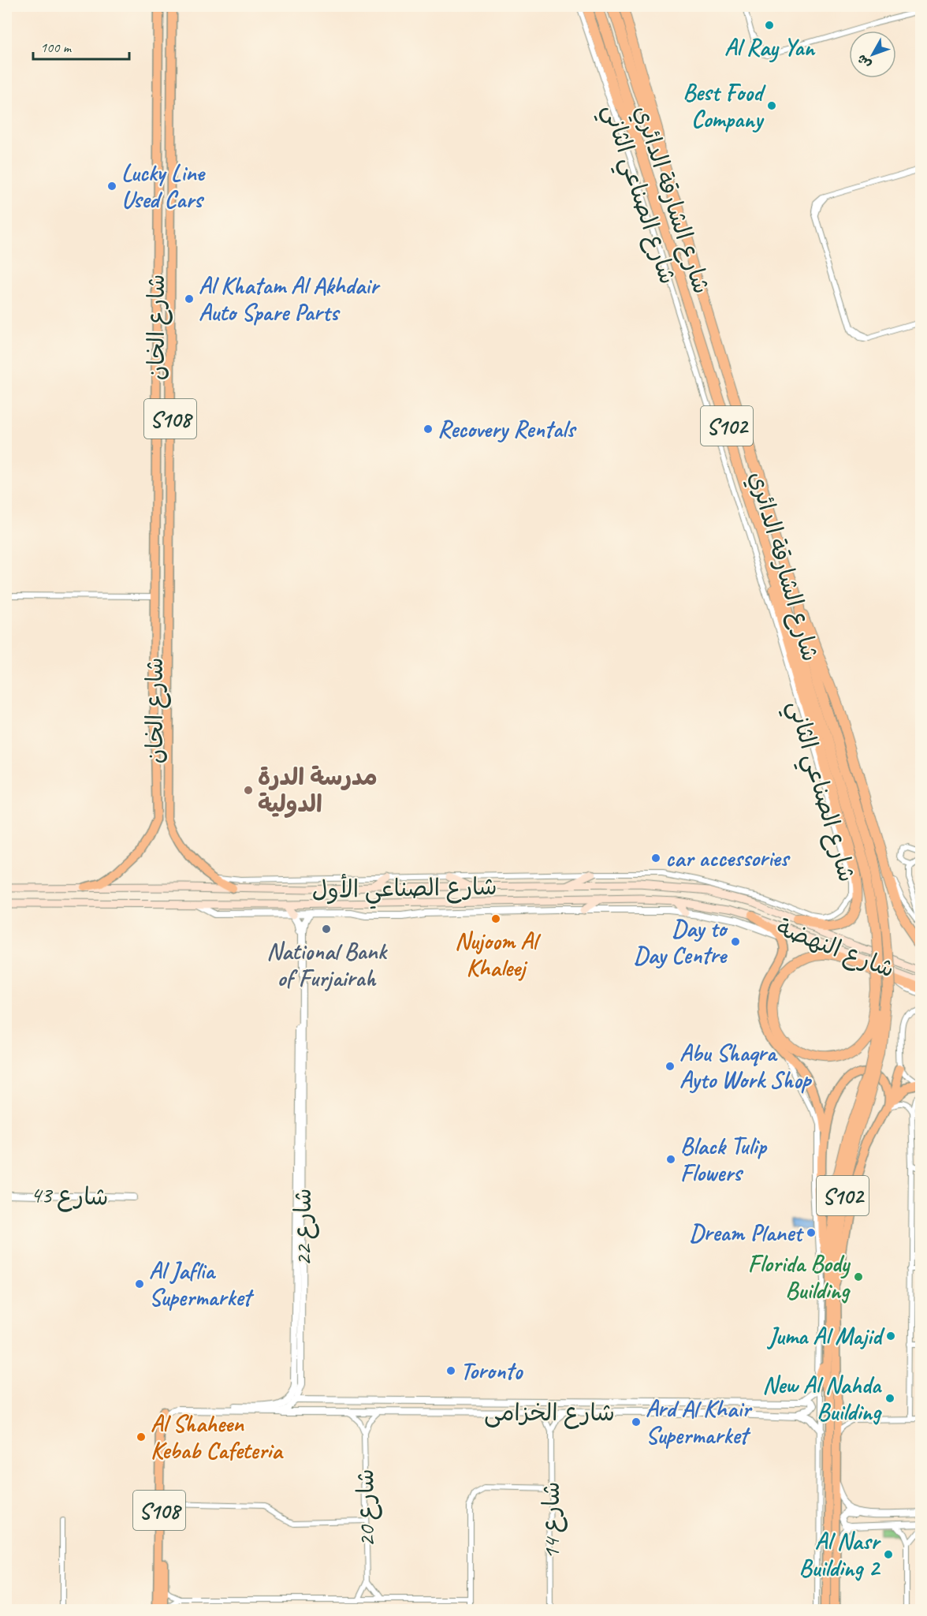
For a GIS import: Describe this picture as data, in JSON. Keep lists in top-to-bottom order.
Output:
{
  "streets": {
    "highway": ["شارع الشارقة الدائري", "S102"],
    "main road": [
      "شارع الخان",
      "S108",
      "شارع الصناعي الأول",
      "شارع النهضة"
    ],
    "street": [
      "شارع الصناعي الثاني",
      "شارع 43",
      "شارع 22",
      "شارع الخزامى",
      "شارع 20",
      "شارع 14"
    ]
  },
  "crossings": [
    ["شارع الصناعي الثاني", "شارع الخان"],
    ["شارع الشارقة الدائري", "S102"],
    ["شارع الخان", "شارع الصناعي الأول"],
    ["شارع الصناعي الأول", "شارع النهضة"],
    ["شارع 22", "شارع الخزامى"],
    ["شارع الخزامى", "شارع 20"]
  ],
  "places": [
    "Al Ray Yan",
    "Best Food Company",
    "Lucky Line Used Cars",
    "Al Khatam Al Akhdair Auto Spare Parts",
    "Recovery Rentals",
    "مدرسة الدرة الدولية",
    "car accessories",
    "Nujoom Al Khaleej",
    "National Bank of Furjairah",
    "Day to Day Centre",
    "Abu Shaqra Ayto Work Shop",
    "Black Tulip Flowers",
    "Dream Planet",
    "Florida Body Building",
    "Al Jaflia Supermarket",
    "Juma Al Majid",
    "Toronto",
    "New Al Nahda Building",
    "Ard Al Khair Supermarket",
    "Al Shaheen Kebab Cafeteria",
    "Al Nasr Building 2"
  ],
  "scale_bar": "100 m",
  "north": "bottom left"
}
